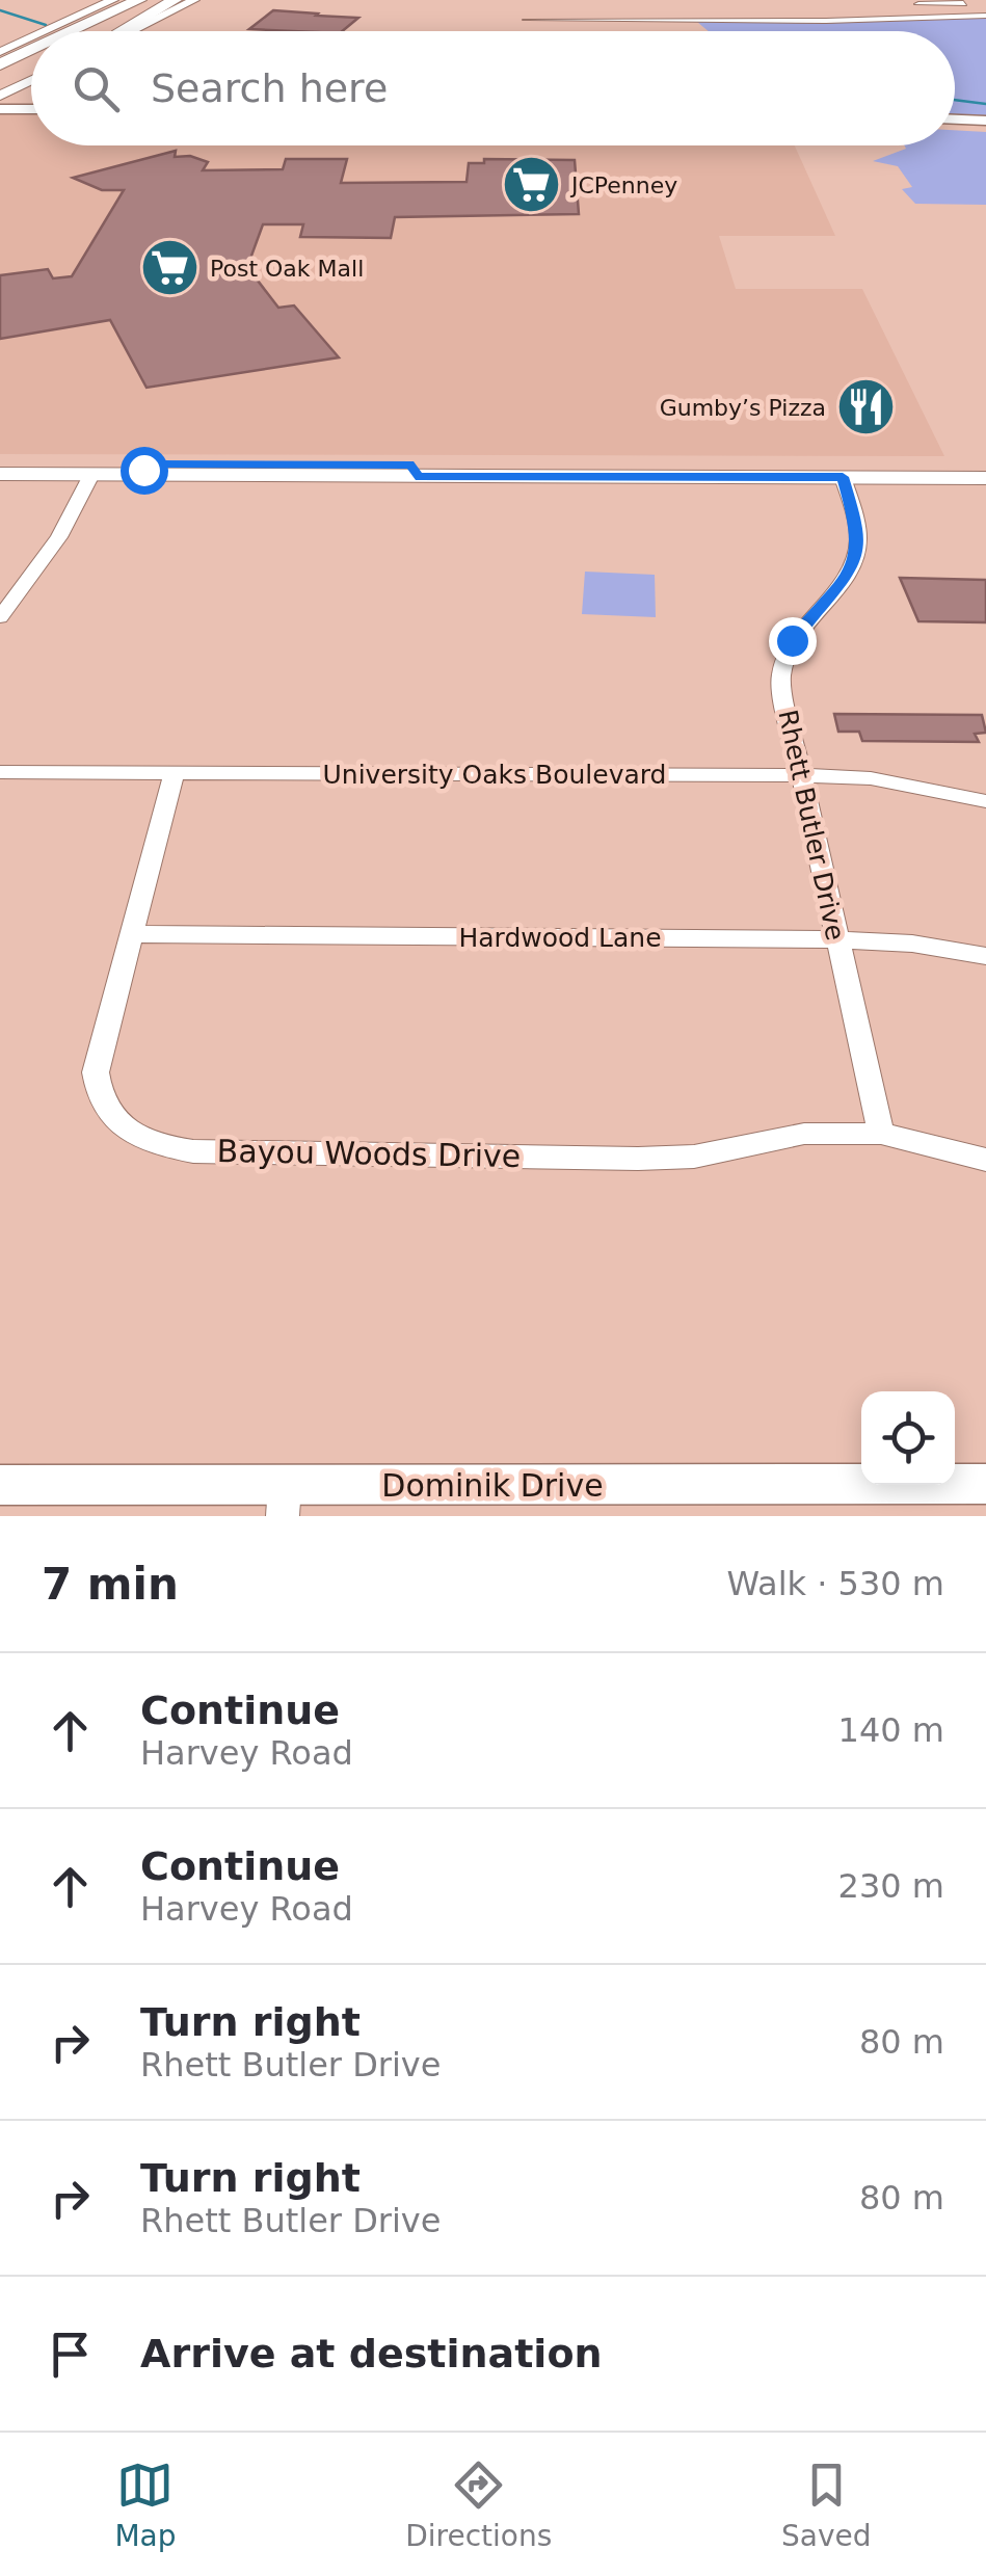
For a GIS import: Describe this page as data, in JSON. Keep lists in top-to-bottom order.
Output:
{
  "streets": {
    "street": [
      "University Oaks Boulevard",
      "Rhett Butler Drive",
      "Hardwood Lane",
      "Bayou Woods Drive",
      "Dominik Drive"
    ]
  },
  "crossings": [
    ["University Oaks Boulevard", "Rhett Butler Drive"],
    ["University Oaks Boulevard", "Bayou Woods Drive"],
    ["Rhett Butler Drive", "Hardwood Lane"],
    ["Rhett Butler Drive", "Bayou Woods Drive"],
    ["Hardwood Lane", "Bayou Woods Drive"]
  ],
  "places": {
    "supermarket": ["JCPenney", "Post Oak Mall"],
    "restaurant": ["Gumby’s Pizza"]
  },
  "page": {
    "search": "Search here",
    "heading": ["7 min", "Walk · 530 m"],
    "list": [
      ["Continue", "Harvey Road", "140 m"],
      ["Continue", "Harvey Road", "230 m"],
      ["Turn right", "Rhett Butler Drive", "80 m"],
      ["Turn right", "Rhett Butler Drive", "80 m"],
      "Arrive at destination"
    ],
    "nav": ["Map", "Directions", "Saved"]
  }
}
